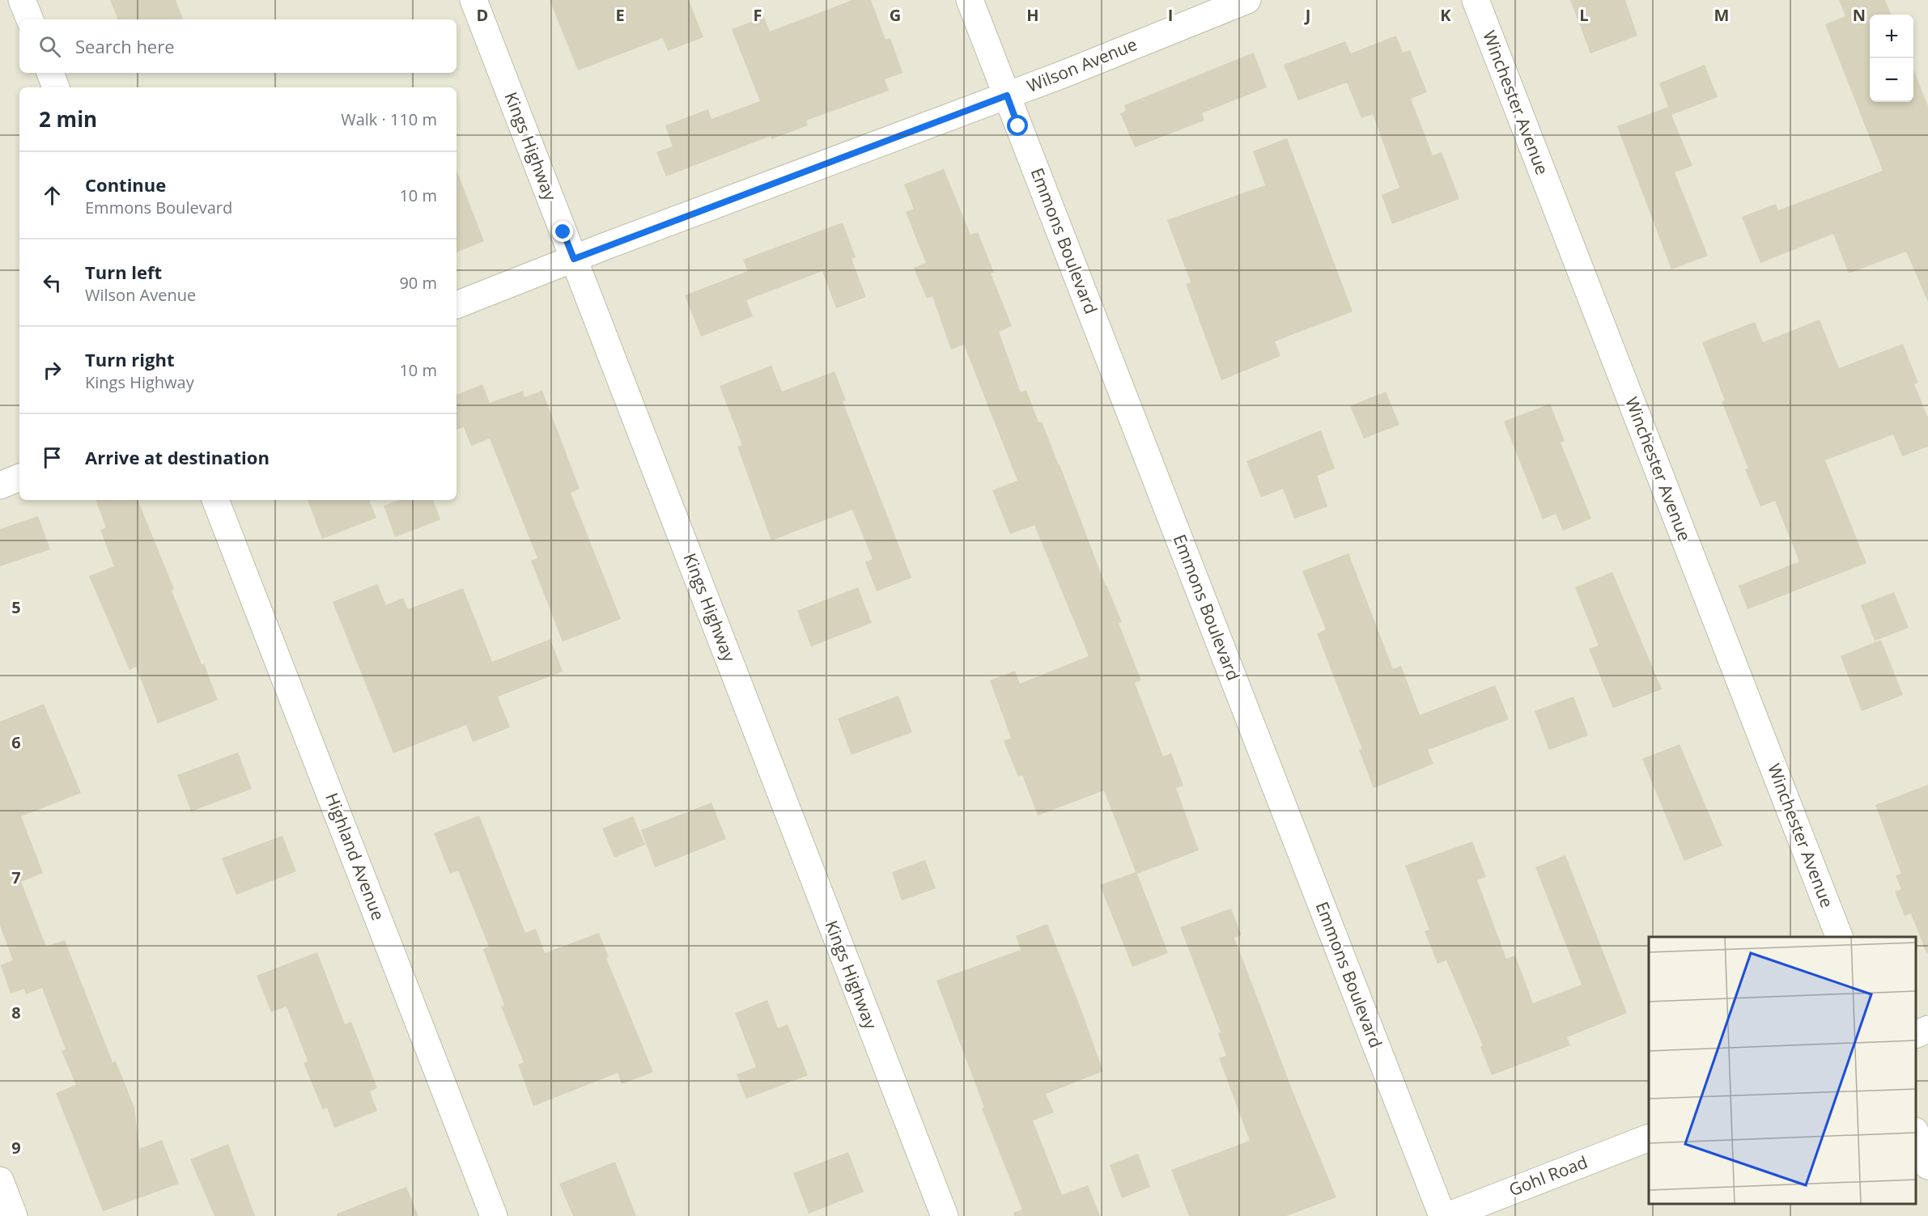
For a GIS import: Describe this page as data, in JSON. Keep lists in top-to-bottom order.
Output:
{
  "streets": {
    "street": [
      "Wilson Avenue",
      "Winchester Avenue",
      "Kings Highway",
      "Emmons Boulevard",
      "Highland Avenue",
      "Gohl Road"
    ]
  },
  "crossings": [
    ["Wilson Avenue", "Kings Highway"],
    ["Wilson Avenue", "Emmons Boulevard"]
  ],
  "page": {
    "map_buttons": ["+", "−"],
    "search": "Search here",
    "heading": ["2 min", "Walk · 110 m"],
    "list": [
      ["Continue", "Emmons Boulevard", "10 m"],
      ["Turn left", "Wilson Avenue", "90 m"],
      ["Turn right", "Kings Highway", "10 m"],
      "Arrive at destination"
    ]
  },
  "grid": {
    "columns": [
      "D",
      "E",
      "F",
      "G",
      "H",
      "I",
      "J",
      "K",
      "L",
      "M",
      "N"
    ],
    "rows": [
      "5",
      "6",
      "7",
      "8",
      "9"
    ]
  }
}
